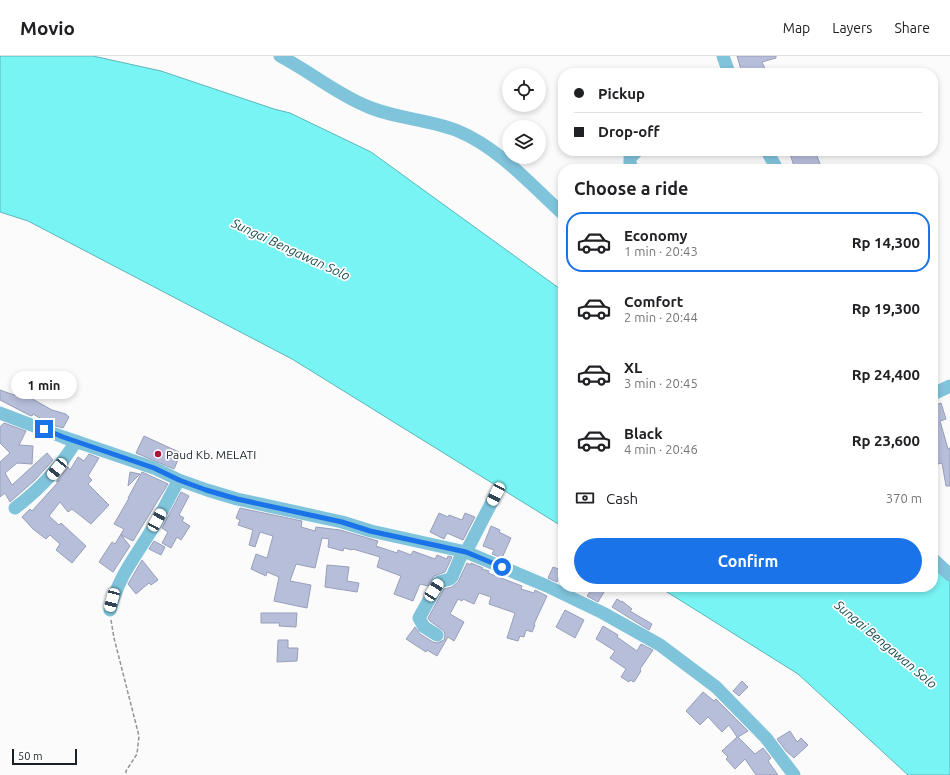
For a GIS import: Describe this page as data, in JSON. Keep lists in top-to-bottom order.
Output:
{
  "water": ["Sungai Bengawan Solo"],
  "places": ["Paud Kb. MELATI"],
  "scale_bar": "50 m",
  "page": {
    "header": "Movio",
    "nav": ["Map", "Layers", "Share"],
    "banner": ["Pickup", "Drop-off"],
    "heading": "Choose a ride",
    "list": [
      {
        "name": "Economy",
        "note": "1 min · 20:43",
        "value": "Rp 14,300"
      },
      {
        "name": "Comfort",
        "note": "2 min · 20:44",
        "value": "Rp 19,300"
      },
      {
        "name": "XL",
        "note": "3 min · 20:45",
        "value": "Rp 24,400"
      },
      {
        "name": "Black",
        "note": "4 min · 20:46",
        "value": "Rp 23,600"
      }
    ],
    "bubble": "1 min",
    "pay": ["Cash", "370 m"],
    "buttons": "Confirm",
    "scale": "50 m"
  }
}
